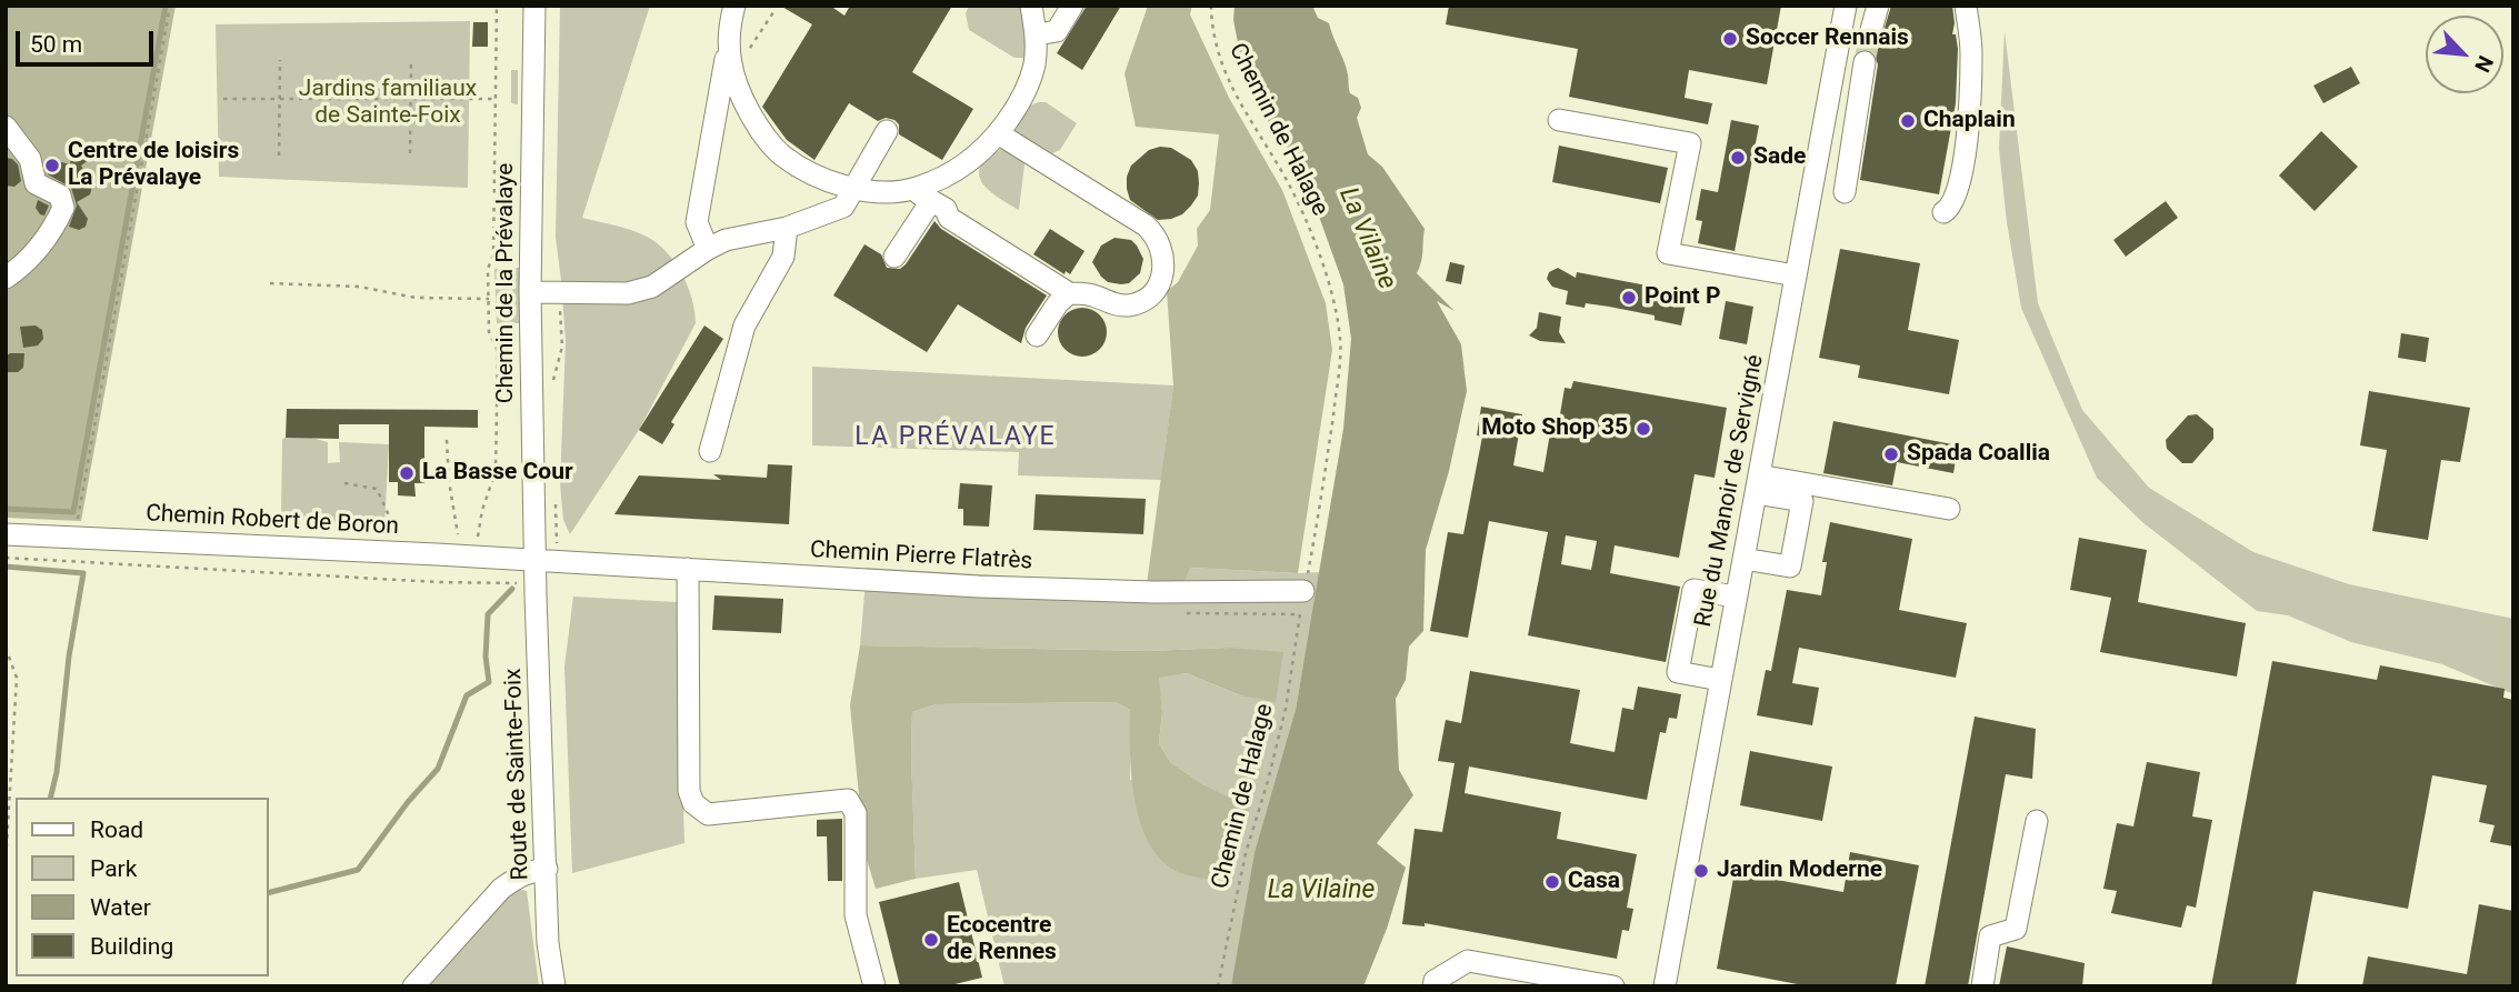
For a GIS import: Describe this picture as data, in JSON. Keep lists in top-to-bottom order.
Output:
{
  "streets": {
    "street": [
      "Chemin de la Prévalaye",
      "Rue du Manoir de Servigné",
      "Chemin Robert de Boron",
      "Chemin Pierre Flatrès",
      "Route de Sainte-Foix"
    ],
    "path": ["Chemin de Halage"]
  },
  "crossings": [
    ["Chemin de Halage", "Chemin Pierre Flatrès"],
    ["Chemin de la Prévalaye", "Chemin Robert de Boron"],
    ["Chemin de la Prévalaye", "Chemin Pierre Flatrès"],
    ["Chemin de la Prévalaye", "Route de Sainte-Foix"],
    ["Chemin Robert de Boron", "Chemin Pierre Flatrès"],
    ["Chemin Robert de Boron", "Route de Sainte-Foix"],
    ["Chemin Pierre Flatrès", "Route de Sainte-Foix"]
  ],
  "districts": ["LA PRÉVALAYE"],
  "water": ["La Vilaine"],
  "parks": ["Jardins familiaux de Sainte-Foix"],
  "places": [
    "Soccer Rennais",
    "Chaplain",
    "Sade",
    "Centre de loisirs La Prévalaye",
    "Point P",
    "Moto Shop 35",
    "Spada Coallia",
    "La Basse Cour",
    "Jardin Moderne",
    "Casa",
    "Ecocentre de Rennes"
  ],
  "legend": [
    "Road",
    "Park",
    "Water",
    "Building"
  ],
  "scale_bar": "50 m",
  "north": "bottom right"
}
